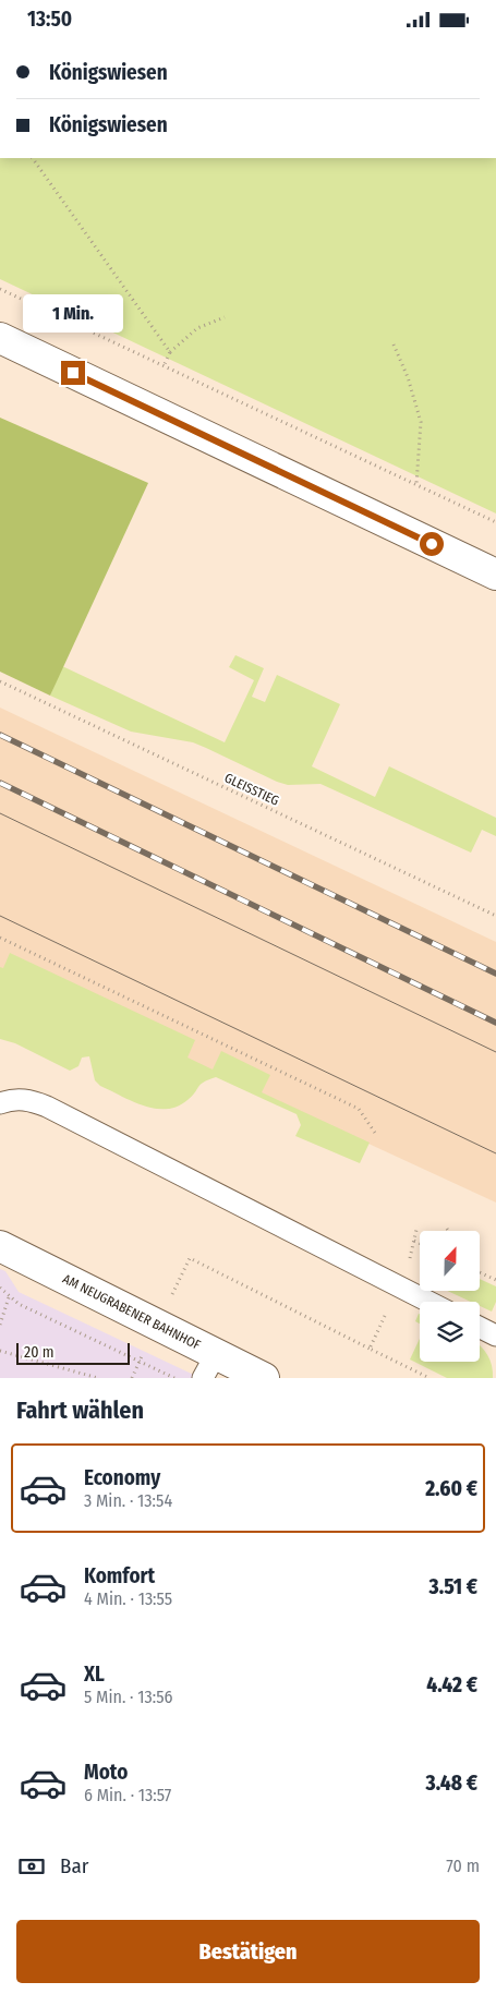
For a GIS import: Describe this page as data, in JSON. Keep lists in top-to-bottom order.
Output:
{
  "streets": {
    "street": ["AM NEUGRABENER BAHNHOF"],
    "path": ["GLEISSTIEG"]
  },
  "scale_bar": "20 m",
  "north": "top",
  "page": {
    "status": "13:50",
    "banner": ["Königswiesen", "Königswiesen"],
    "bubble": "1 Min.",
    "scale": "20 m",
    "heading": "Fahrt wählen",
    "list": [
      {
        "name": "Economy",
        "note": "3 Min. · 13:54",
        "value": "2.60 €"
      },
      {
        "name": "Komfort",
        "note": "4 Min. · 13:55",
        "value": "3.51 €"
      },
      {
        "name": "XL",
        "note": "5 Min. · 13:56",
        "value": "4.42 €"
      },
      {
        "name": "Moto",
        "note": "6 Min. · 13:57",
        "value": "3.48 €"
      }
    ],
    "pay": ["Bar", "70 m"],
    "buttons": "Bestätigen"
  }
}
